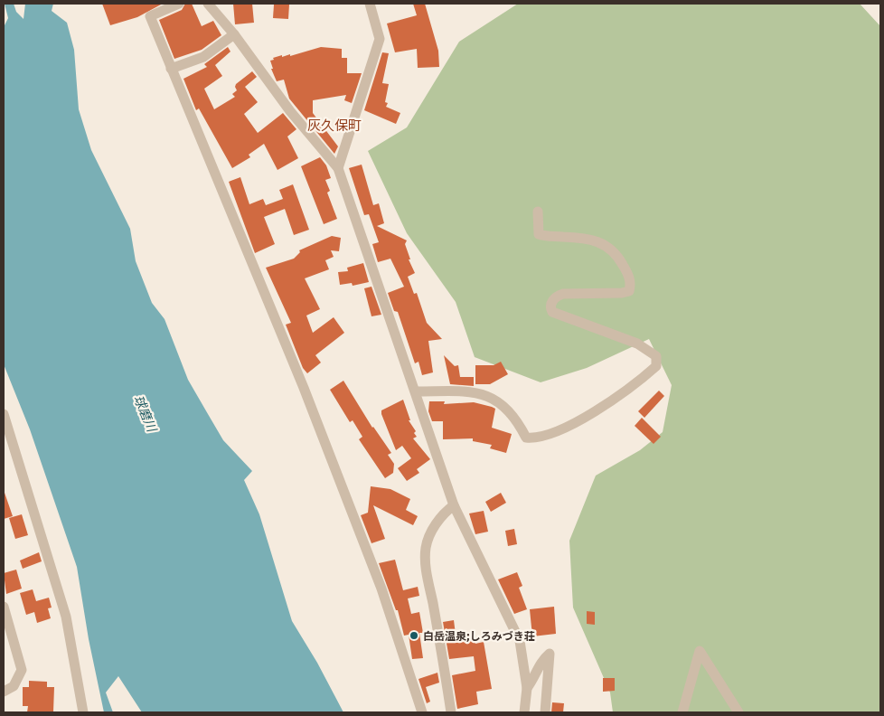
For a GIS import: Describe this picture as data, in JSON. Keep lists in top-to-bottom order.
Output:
{
  "districts": ["灰久保町"],
  "water": ["球磨川"],
  "places": ["白岳温泉;しろみづき荘"]
}
